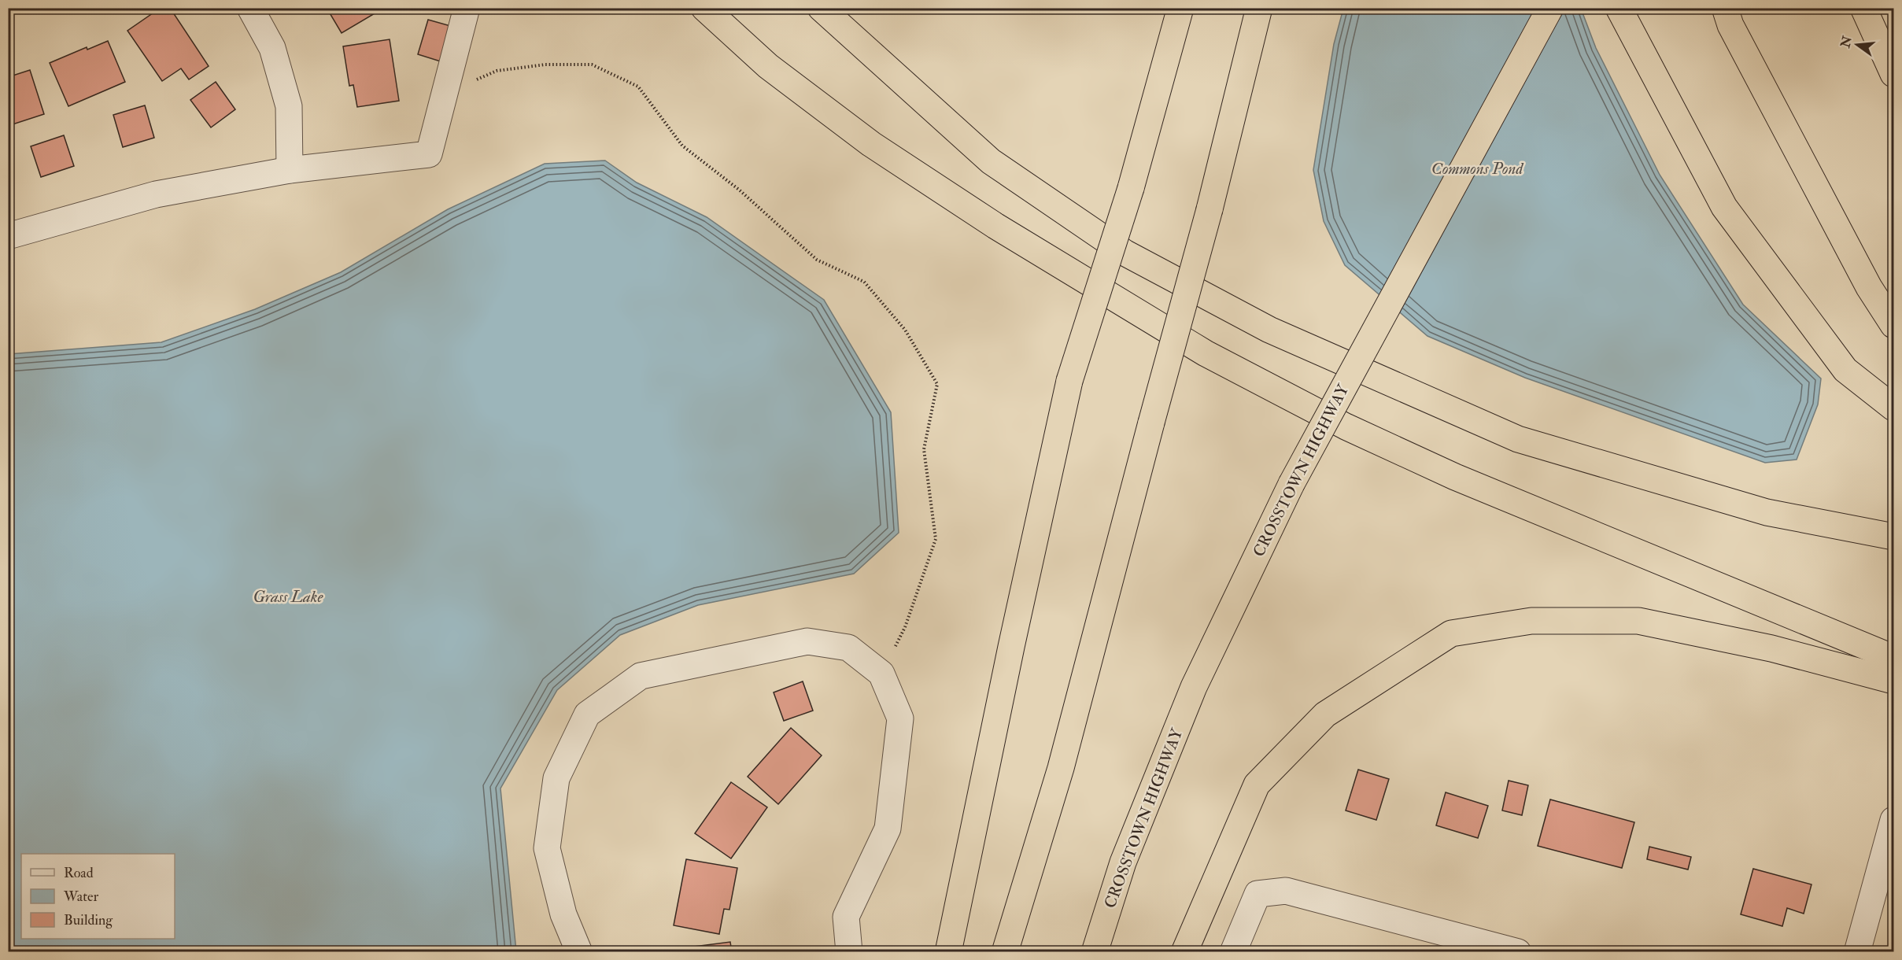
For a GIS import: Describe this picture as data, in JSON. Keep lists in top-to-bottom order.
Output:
{
  "streets": {
    "highway": ["CROSSTOWN HIGHWAY"]
  },
  "water": ["Commons Pond", "Grass Lake"],
  "legend": ["Road", "Water", "Building"],
  "north": "left"
}
